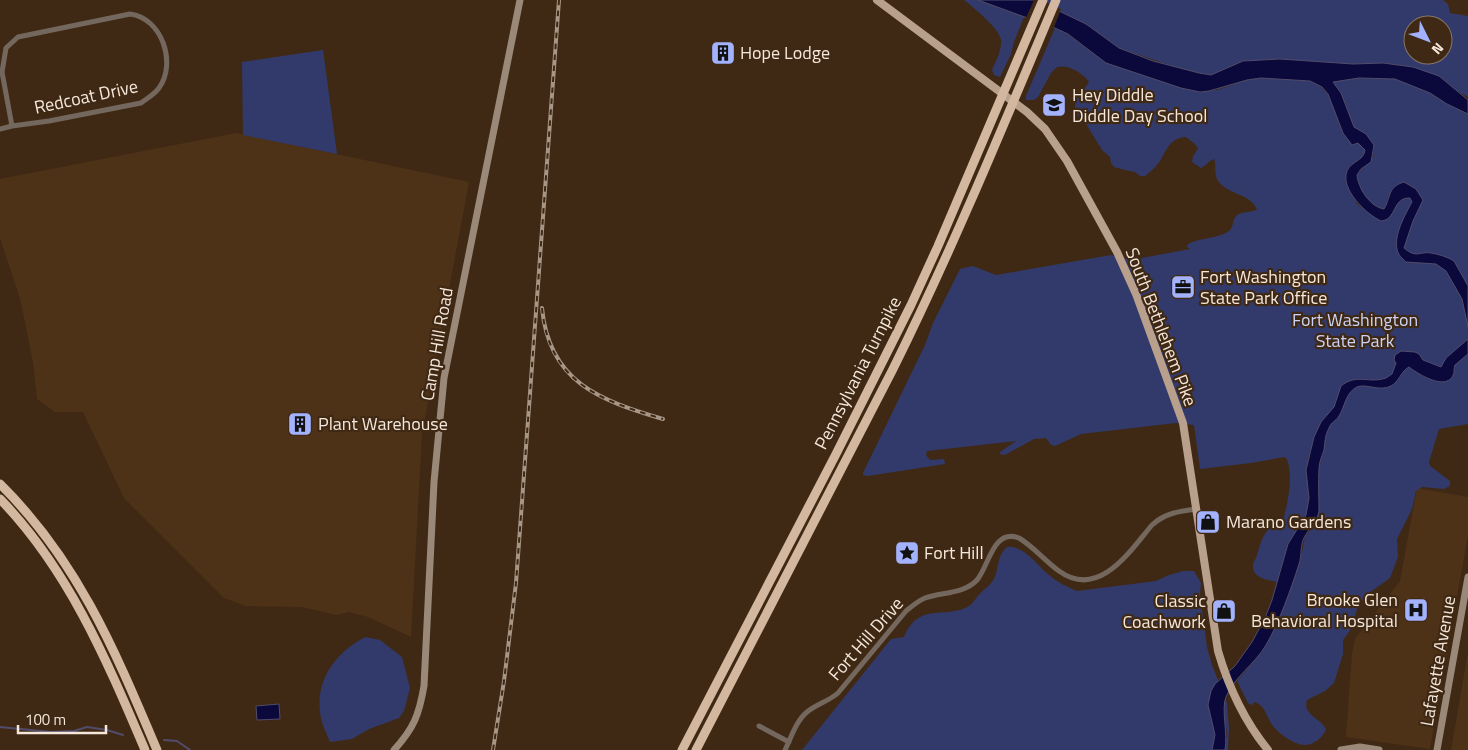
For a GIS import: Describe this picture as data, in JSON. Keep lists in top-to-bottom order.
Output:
{
  "streets": {
    "highway": ["Pennsylvania Turnpike"],
    "main road": ["South Bethlehem Pike"],
    "street": [
      "Redcoat Drive",
      "Camp Hill Road",
      "Fort Hill Drive",
      "Lafayette Avenue"
    ]
  },
  "crossings": [
    ["South Bethlehem Pike", "Fort Hill Drive"]
  ],
  "parks": ["Fort Washington State Park"],
  "places": {
    "building": ["Hope Lodge", "Plant Warehouse"],
    "school or university": ["Hey Diddle Diddle Day School"],
    "office": ["Fort Washington State Park Office"],
    "shop": ["Marano Gardens", "Classic Coachwork"],
    "place": ["Fort Hill"],
    "hospital": ["Brooke Glen Behavioral Hospital"]
  },
  "scale_bar": "100 m",
  "north": "bottom right"
}
